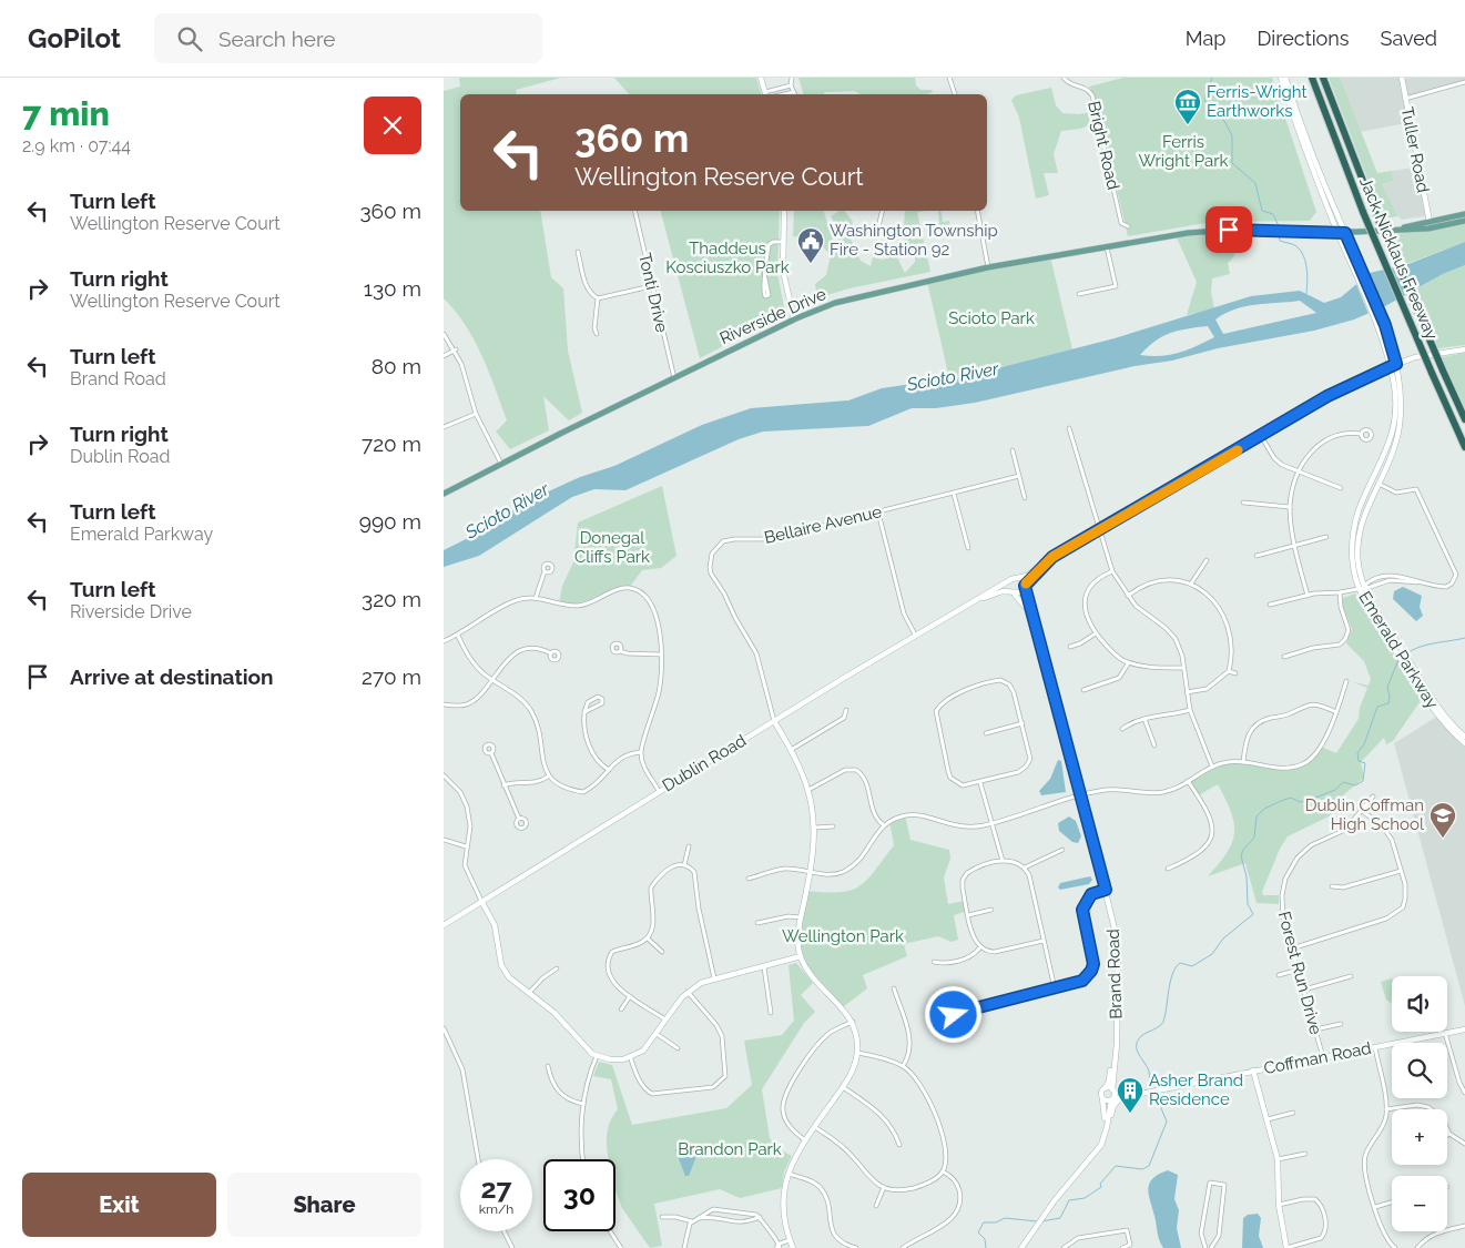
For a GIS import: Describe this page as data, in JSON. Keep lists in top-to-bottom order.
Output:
{
  "streets": {
    "highway": ["Jack Nicklaus Freeway"],
    "main road": [
      "Tuller Road",
      "Riverside Drive",
      "Emerald Parkway",
      "Dublin Road",
      "Brand Road",
      "Coffman Road"
    ],
    "street": [
      "Bright Road",
      "Tonti Drive",
      "Bellaire Avenue",
      "Forest Run Drive"
    ]
  },
  "crossings": [
    ["Tuller Road", "Riverside Drive"],
    ["Tonti Drive", "Riverside Drive"],
    ["Riverside Drive", "Emerald Parkway"],
    ["Bellaire Avenue", "Dublin Road"],
    ["Dublin Road", "Brand Road"],
    ["Forest Run Drive", "Coffman Road"],
    ["Brand Road", "Coffman Road"]
  ],
  "water": ["Scioto River"],
  "parks": [
    "Ferris Wright Park",
    "Thaddeus Kosciuszko Park",
    "Scioto Park",
    "Donegal Cliffs Park",
    "Wellington Park",
    "Brandon Park"
  ],
  "places": {
    "museum": ["Ferris-Wright Earthworks"],
    "public building": ["Washington Township Fire - Station 92"],
    "school or university": ["Dublin Coffman High School"],
    "building": ["Asher Brand Residence"]
  },
  "page": {
    "header": "GoPilot",
    "search": "Search here",
    "nav": ["Map", "Directions", "Saved"],
    "heading": ["7 min", "2.9 km · 07:44"],
    "turn": ["360 m", "Wellington Reserve Court"],
    "list": [
      {
        "name": "Turn left",
        "note": "Wellington Reserve Court",
        "value": "360 m"
      },
      {
        "name": "Turn right",
        "note": "Wellington Reserve Court",
        "value": "130 m"
      },
      {
        "name": "Turn left",
        "note": "Brand Road",
        "value": "80 m"
      },
      {
        "name": "Turn right",
        "note": "Dublin Road",
        "value": "720 m"
      },
      {
        "name": "Turn left",
        "note": "Emerald Parkway",
        "value": "990 m"
      },
      {
        "name": "Turn left",
        "note": "Riverside Drive",
        "value": "320 m"
      },
      {
        "name": "Arrive at destination",
        "value": "270 m"
      }
    ],
    "map_buttons": ["+", "−"],
    "speed": "27 km/h",
    "limit": "30",
    "buttons": ["Exit", "Share"]
  }
}
